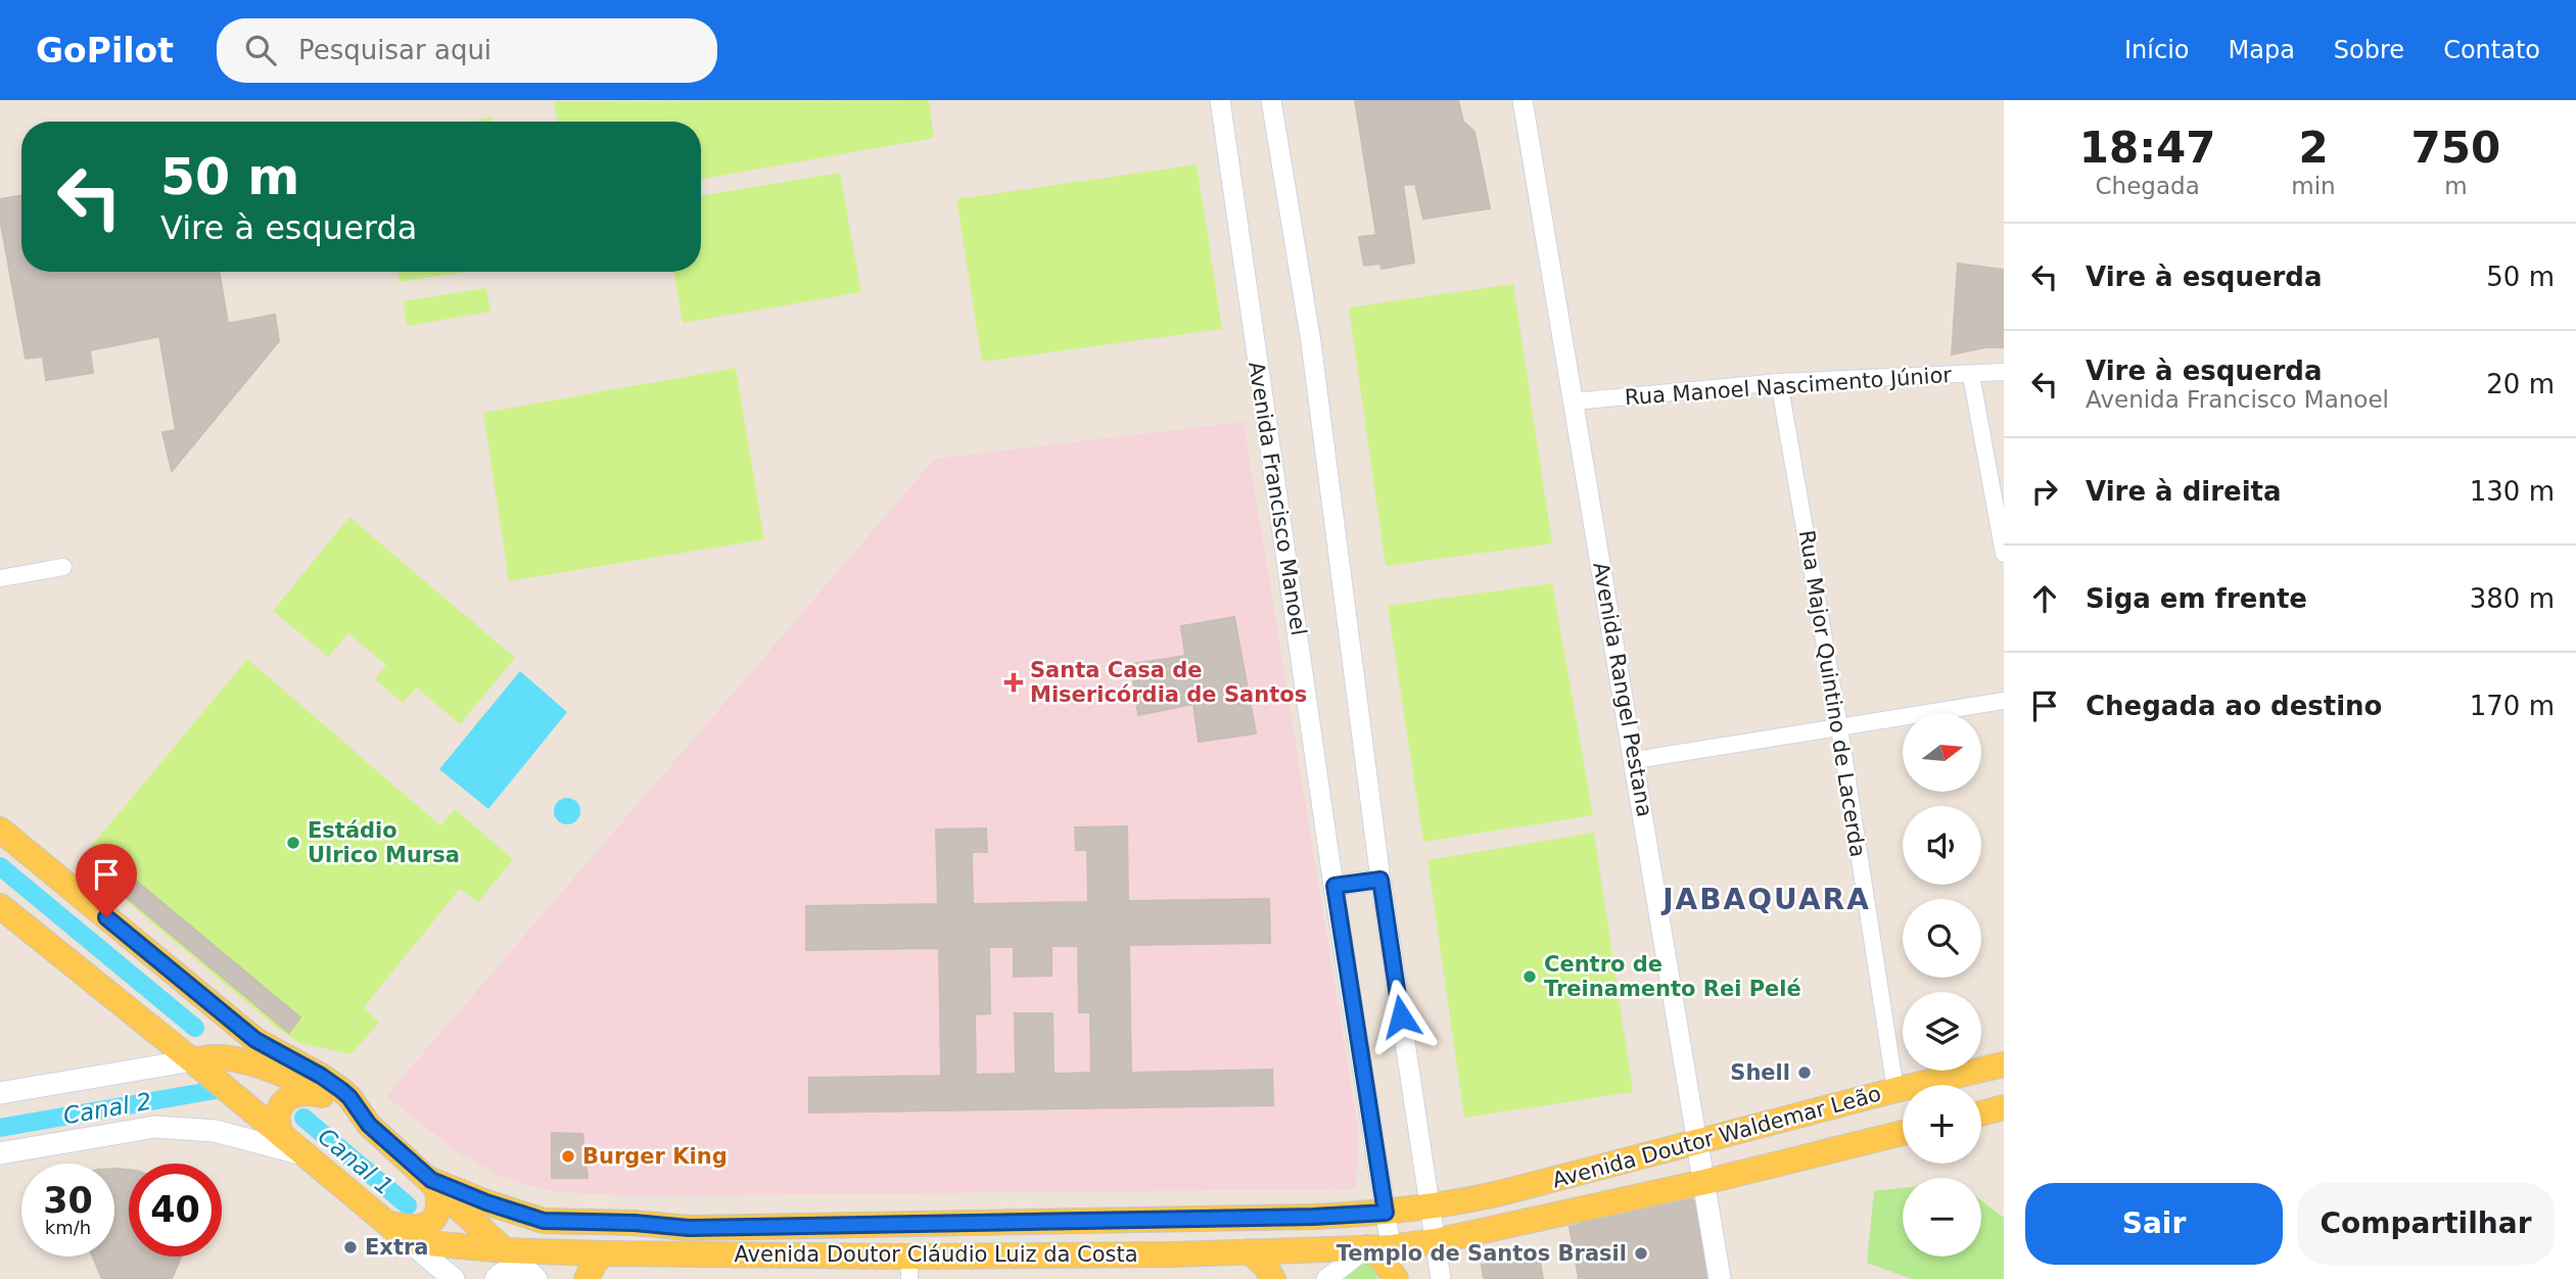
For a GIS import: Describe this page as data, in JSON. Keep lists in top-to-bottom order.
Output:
{
  "streets": {
    "main road": ["Avenida Rangel Pestana", "Avenida Doutor Waldemar Leão", "Avenida Doutor Cláudio Luiz da Costa"],
    "street": ["Rua Manoel Nascimento Júnior", "Avenida Francisco Manoel", "Rua Major Quintino de Lacerda"]
  },
  "crossings": [
    ["Rua Manoel Nascimento Júnior", "Avenida Rangel Pestana"],
    ["Rua Manoel Nascimento Júnior", "Rua Major Quintino de Lacerda"],
    ["Avenida Francisco Manoel", "Avenida Doutor Waldemar Leão"],
    ["Avenida Francisco Manoel", "Avenida Doutor Cláudio Luiz da Costa"],
    ["Avenida Rangel Pestana", "Avenida Doutor Waldemar Leão"],
    ["Rua Major Quintino de Lacerda", "Avenida Doutor Waldemar Leão"],
    ["Avenida Doutor Waldemar Leão", "Avenida Doutor Cláudio Luiz da Costa"]
  ],
  "districts": ["JABAQUARA"],
  "water": ["Canal 2", "Canal 1"],
  "places": {
    "health": ["Santa Casa de Misericórdia de Santos"],
    "other": [
      "Estádio Ulrico Mursa",
      "Centro de Treinamento Rei Pelé",
      "Shell",
      "Burger King",
      "Extra",
      "Templo de Santos Brasil"
    ]
  },
  "north": "right",
  "page": {
    "header": "GoPilot",
    "search": "Pesquisar aqui",
    "nav": [
      "Início",
      "Mapa",
      "Sobre",
      "Contato"
    ],
    "eta": [
      "18:47",
      "Chegada",
      "2",
      "min",
      "750",
      "m"
    ],
    "turn": ["50 m", "Vire à esquerda"],
    "list": [
      {
        "name": "Vire à esquerda",
        "value": "50 m"
      },
      {
        "name": "Vire à esquerda",
        "note": "Avenida Francisco Manoel",
        "value": "20 m"
      },
      {
        "name": "Vire à direita",
        "value": "130 m"
      },
      {
        "name": "Siga em frente",
        "value": "380 m"
      },
      {
        "name": "Chegada ao destino",
        "value": "170 m"
      }
    ],
    "map_buttons": ["+", "−"],
    "speed": "30 km/h",
    "limit": "40",
    "buttons": ["Sair", "Compartilhar"]
  }
}
